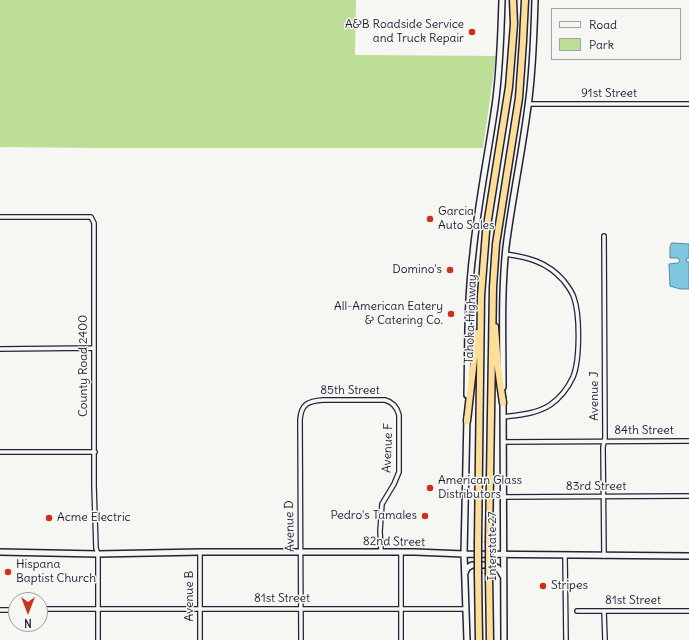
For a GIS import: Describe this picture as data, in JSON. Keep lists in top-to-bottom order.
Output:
{
  "streets": {
    "highway": ["Tahoka Highway"],
    "main road": ["82nd Street", "Interstate 27"],
    "street": [
      "91st Street",
      "County Road 2400",
      "85th Street",
      "Avenue J",
      "84th Street",
      "Avenue F",
      "83rd Street",
      "Avenue D",
      "Avenue B",
      "81st Street"
    ]
  },
  "crossings": [
    ["County Road 2400", "82nd Street"],
    ["County Road 2400", "81st Street"],
    ["85th Street", "Avenue F"],
    ["85th Street", "Avenue D"],
    ["Avenue J", "84th Street"],
    ["Avenue J", "83rd Street"],
    ["Avenue J", "82nd Street"],
    ["84th Street", "Interstate 27"],
    ["Avenue F", "82nd Street"],
    ["83rd Street", "Interstate 27"],
    ["Avenue D", "82nd Street"],
    ["Avenue D", "81st Street"],
    ["82nd Street", "Interstate 27"],
    ["82nd Street", "Avenue B"],
    ["Avenue B", "81st Street"]
  ],
  "places": [
    "A&B Roadside Service and Truck Repair",
    "Garcia Auto Sales",
    "Domino's",
    "All-American Eatery & Catering Co.",
    "American Glass Distributors",
    "Pedro's Tamales",
    "Acme Electric",
    "Hispana Baptist Church",
    "Stripes"
  ],
  "legend": ["Road", "Park"],
  "north": "bottom"
}
